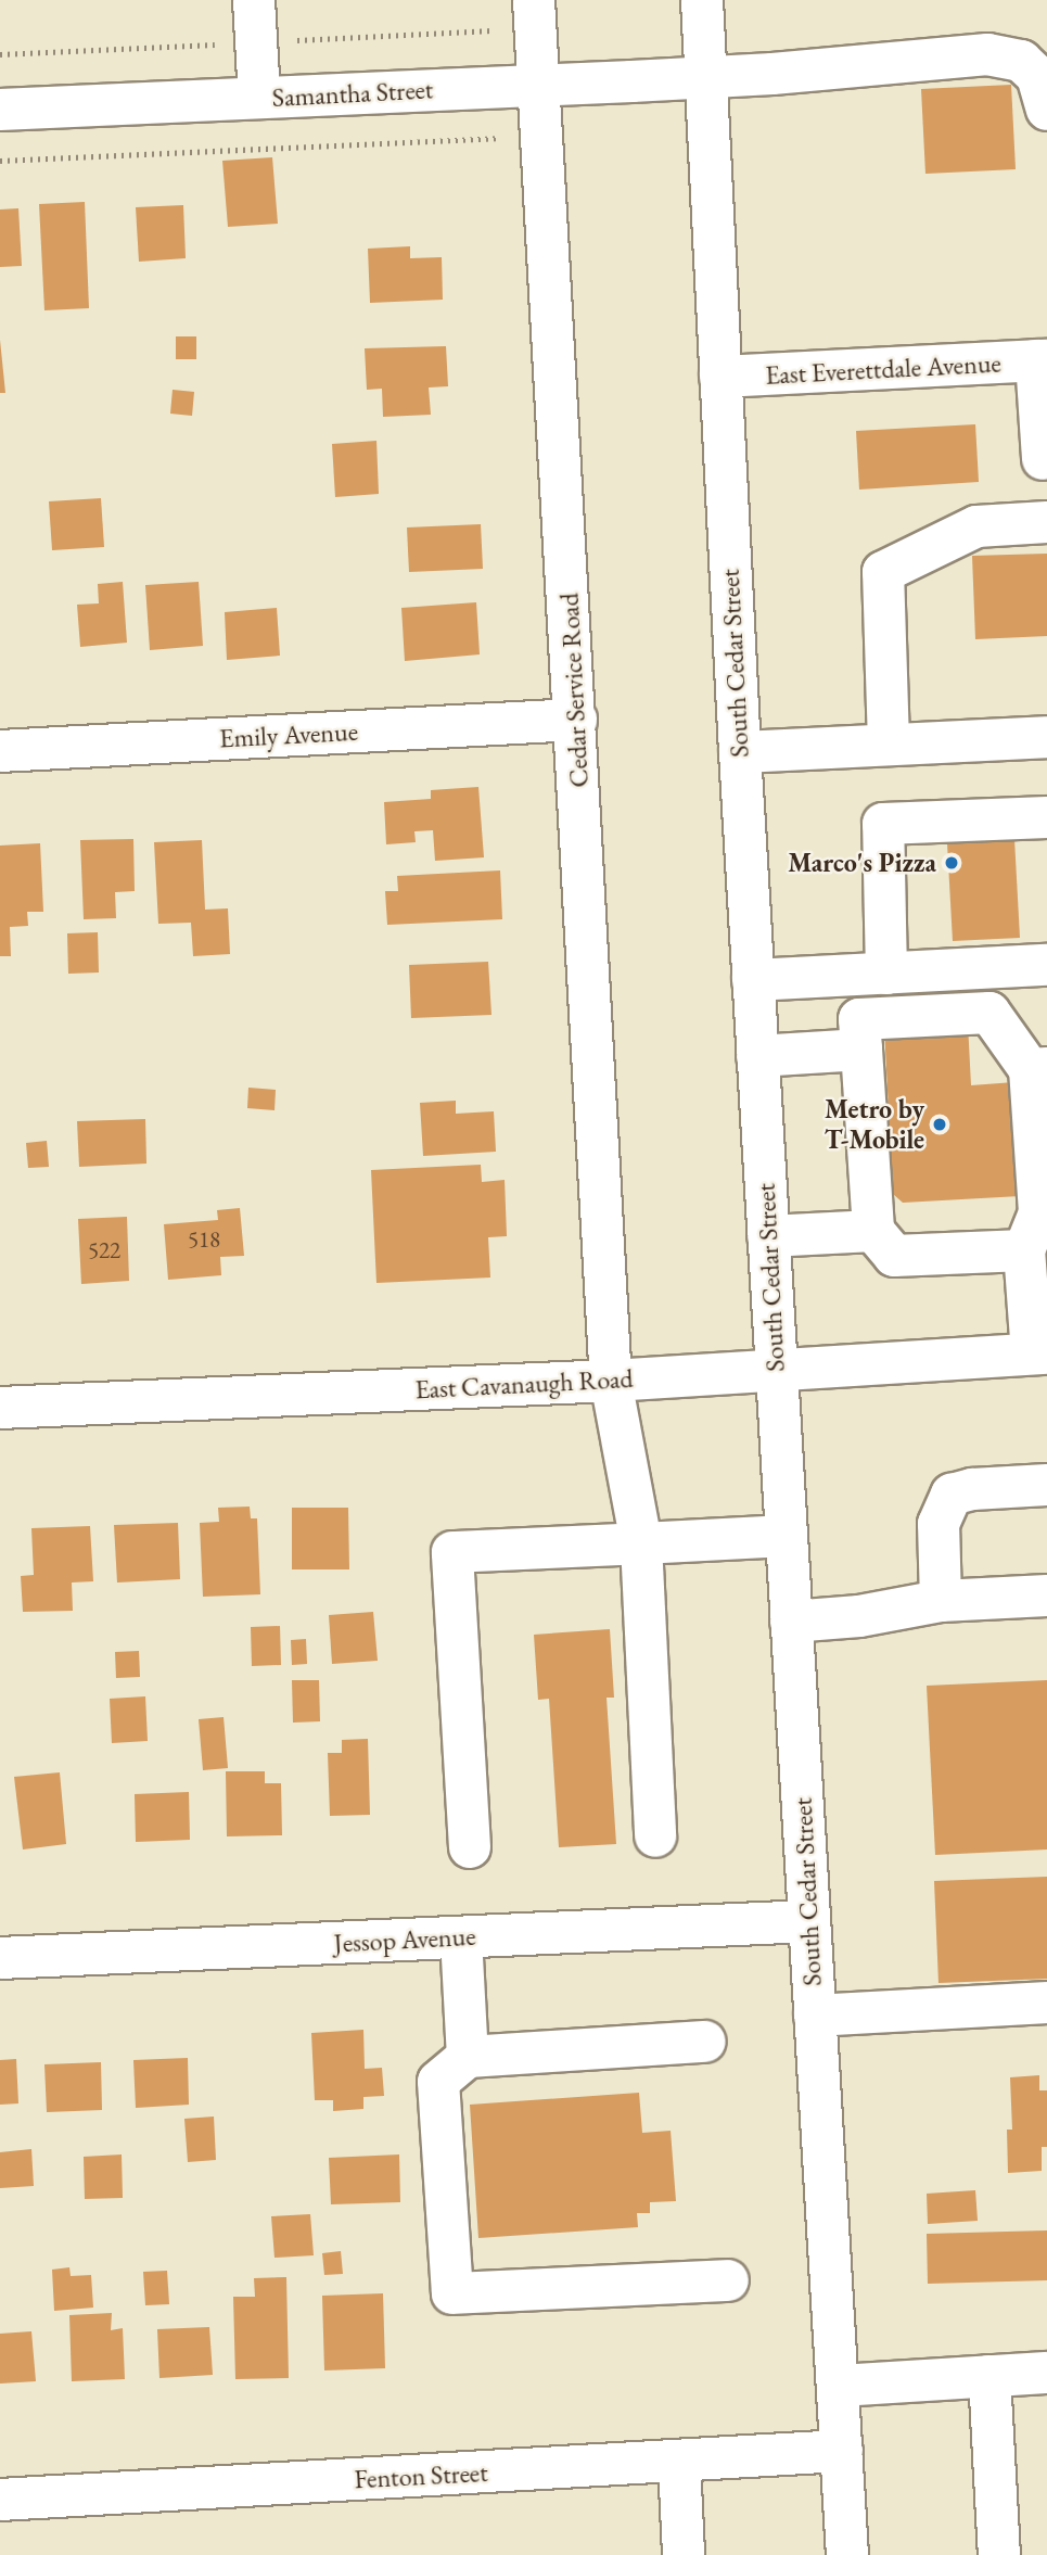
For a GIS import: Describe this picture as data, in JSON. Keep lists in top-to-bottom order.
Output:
{
  "streets": {
    "street": [
      "Samantha Street",
      "East Everettdale Avenue",
      "South Cedar Street",
      "Cedar Service Road",
      "Emily Avenue",
      "East Cavanaugh Road",
      "Jessop Avenue",
      "Fenton Street"
    ]
  },
  "crossings": [
    ["Samantha Street", "South Cedar Street"],
    ["Samantha Street", "Cedar Service Road"],
    ["East Everettdale Avenue", "South Cedar Street"],
    ["South Cedar Street", "East Cavanaugh Road"],
    ["South Cedar Street", "Jessop Avenue"],
    ["South Cedar Street", "Fenton Street"],
    ["Cedar Service Road", "Emily Avenue"],
    ["Cedar Service Road", "East Cavanaugh Road"]
  ],
  "places": ["Marco's Pizza", "Metro by T-Mobile"],
  "house_numbers": ["518", "522"]
}
